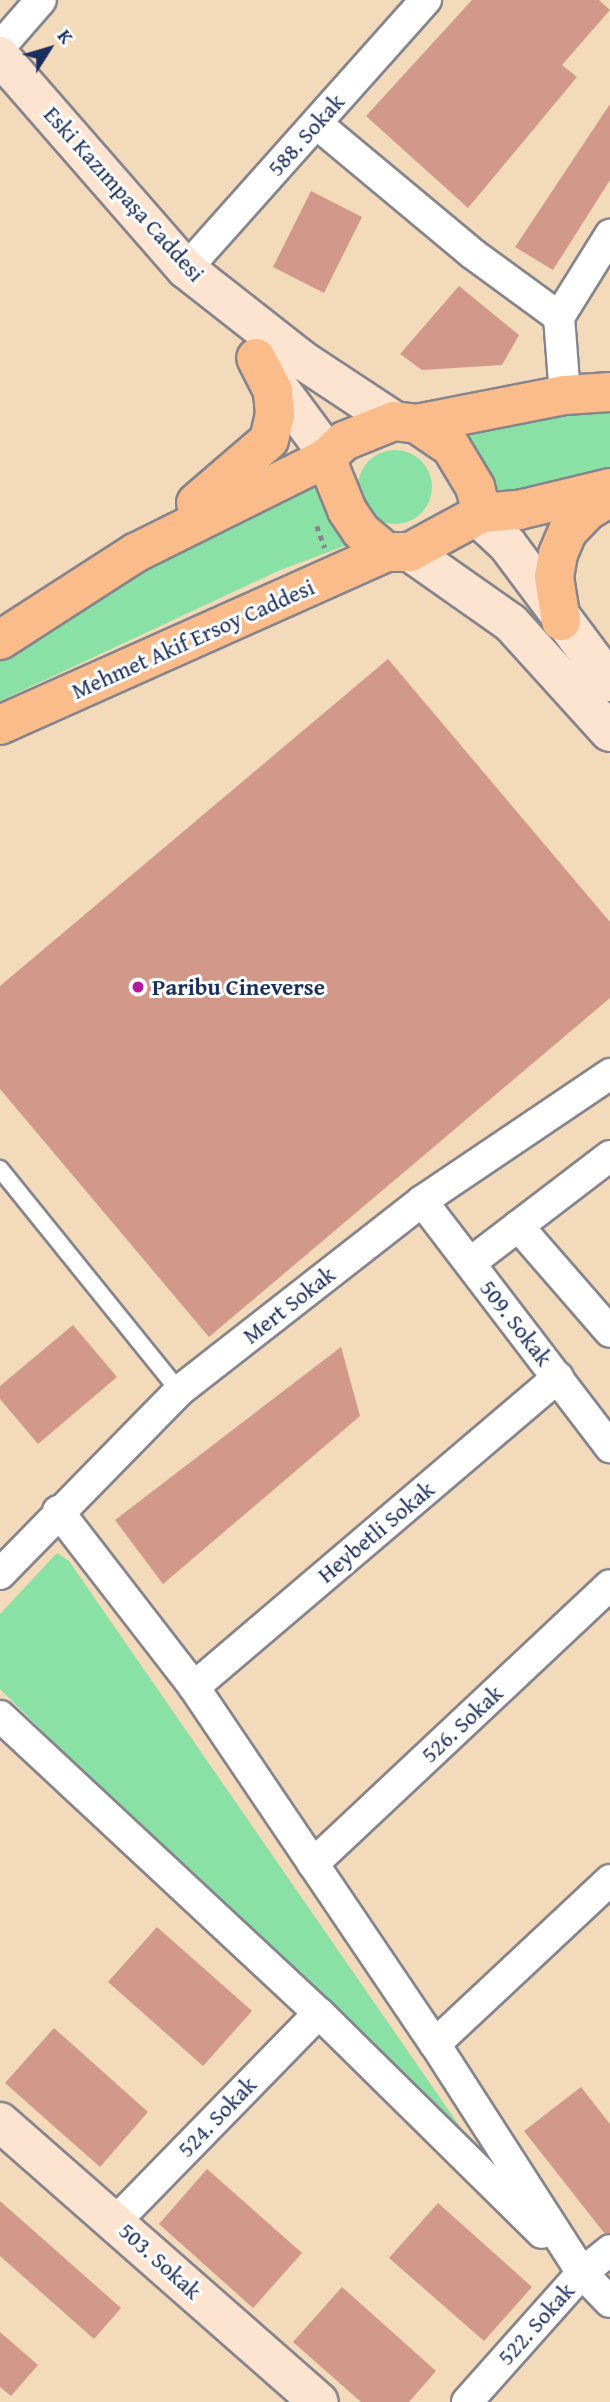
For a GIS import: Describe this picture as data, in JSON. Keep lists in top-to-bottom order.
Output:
{
  "streets": {
    "main road": ["Mehmet Akif Ersoy Caddesi"],
    "street": [
      "588. Sokak",
      "Eski Kazımpaşa Caddesi",
      "Mert Sokak",
      "509. Sokak",
      "Heybetli Sokak",
      "526. Sokak",
      "524. Sokak",
      "503. Sokak",
      "522. Sokak"
    ]
  },
  "crossings": [
    ["588. Sokak", "Eski Kazımpaşa Caddesi"],
    ["Eski Kazımpaşa Caddesi", "Mehmet Akif Ersoy Caddesi"],
    ["Mert Sokak", "509. Sokak"],
    ["509. Sokak", "Heybetli Sokak"],
    ["524. Sokak", "503. Sokak"]
  ],
  "places": ["Paribu Cineverse"],
  "north": "top right"
}
